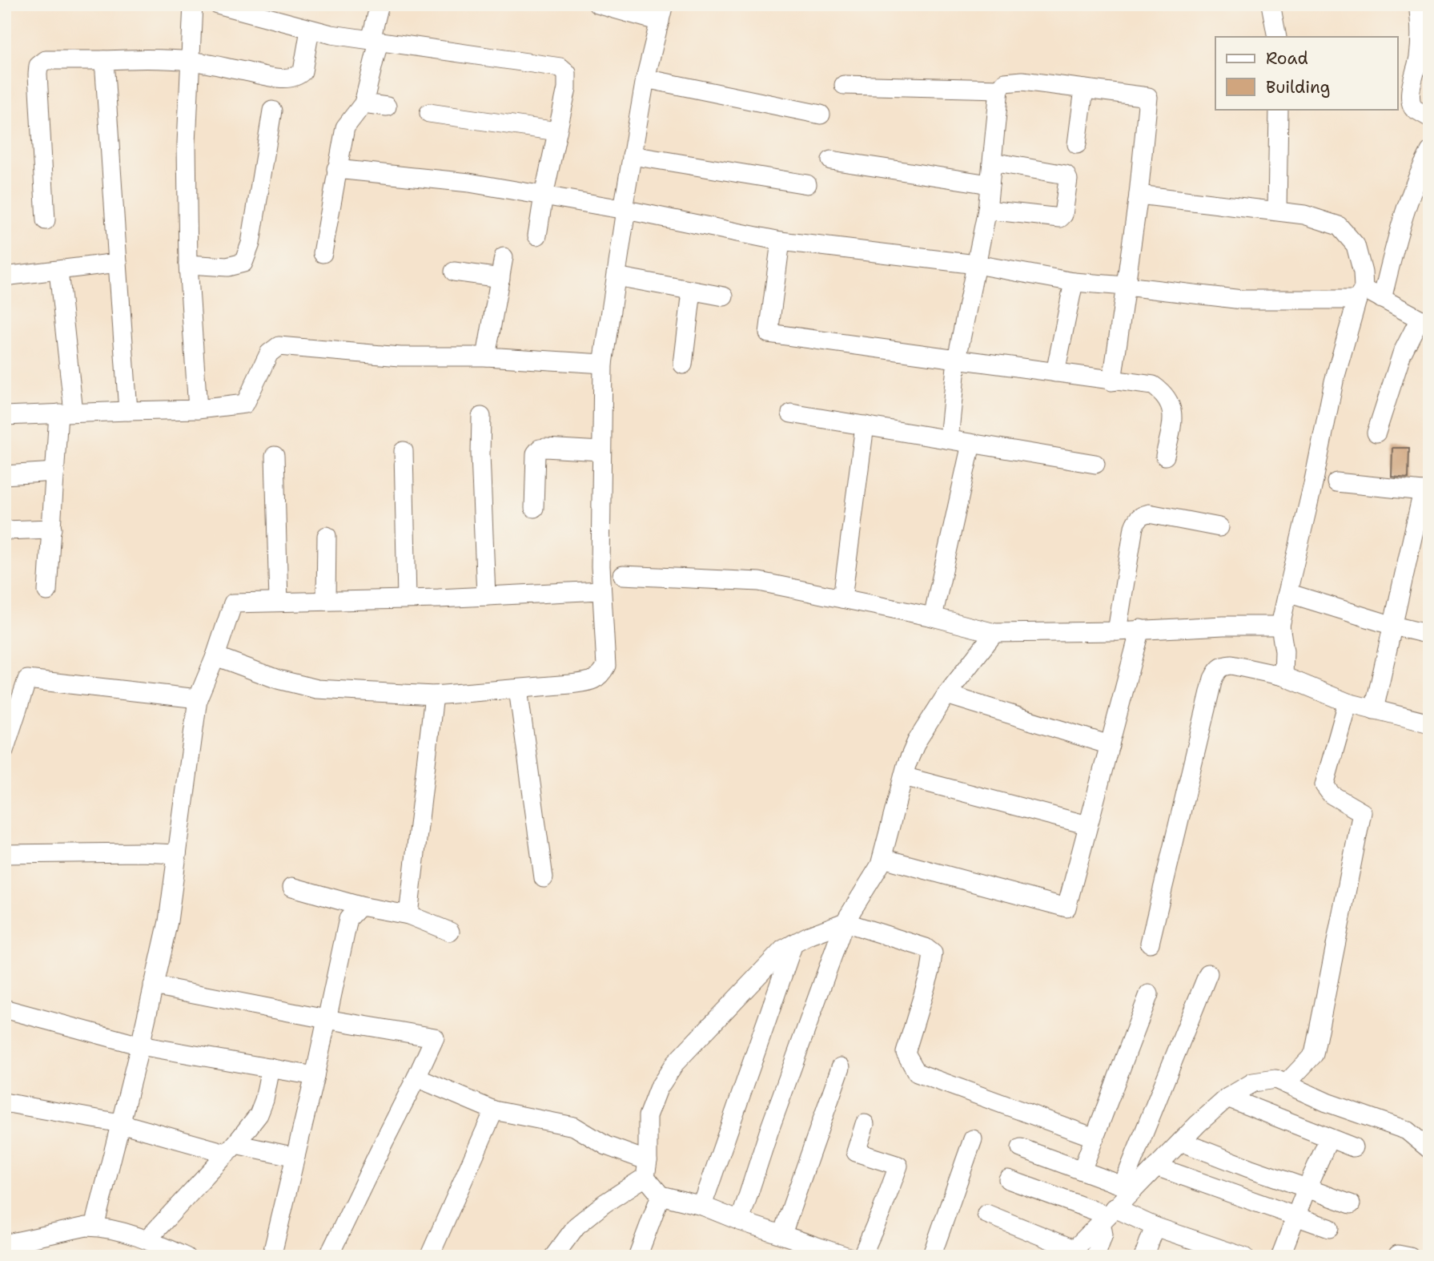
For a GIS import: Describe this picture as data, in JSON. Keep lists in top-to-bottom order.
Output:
{
  "legend": ["Road", "Building"]
}
